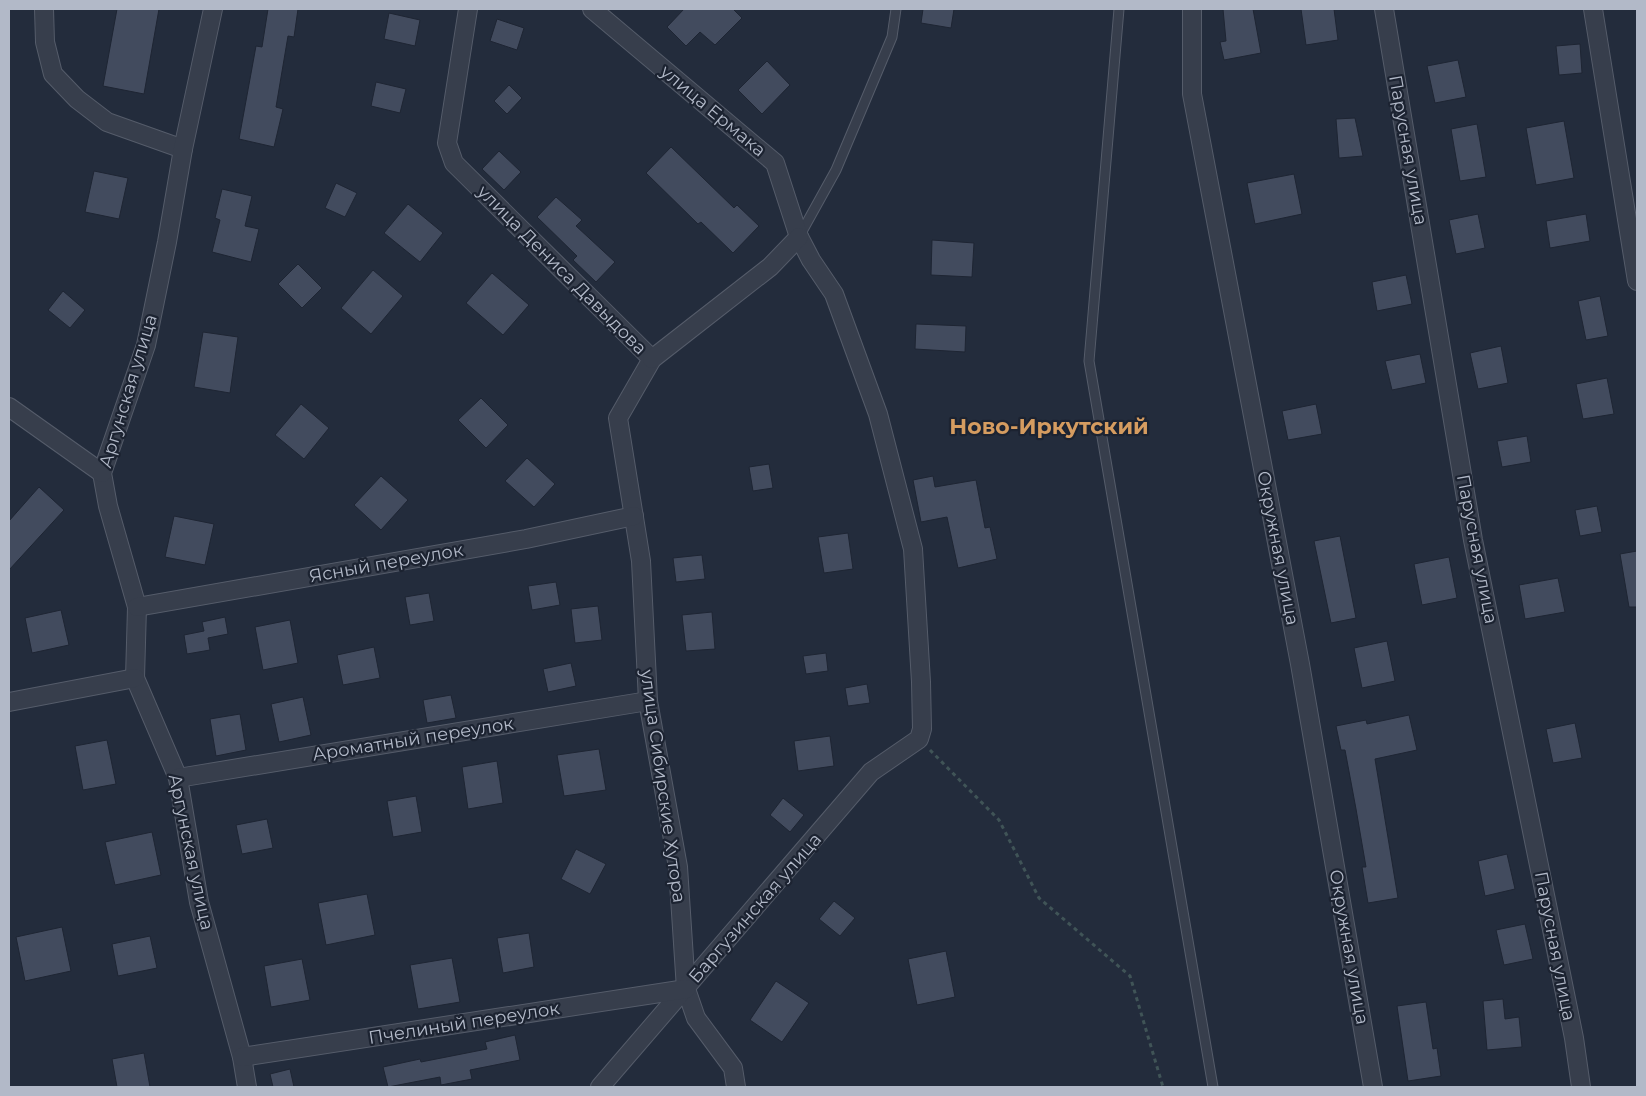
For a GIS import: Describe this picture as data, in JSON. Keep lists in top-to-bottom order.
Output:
{
  "streets": {
    "street": [
      "улица Ермака",
      "Парусная улица",
      "улица Дениса Давыдова",
      "Аргунская улица",
      "Окружная улица",
      "Ясный переулок",
      "Ароматный переулок",
      "улица Сибирские Хутора",
      "Баргузинская улица",
      "Пчелиный переулок"
    ]
  },
  "crossings": [
    ["улица Ермака", "Баргузинская улица"],
    ["улица Дениса Давыдова", "Ясный переулок"],
    ["улица Дениса Давыдова", "улица Сибирские Хутора"],
    ["Аргунская улица", "Ясный переулок"],
    ["Аргунская улица", "Ароматный переулок"],
    ["Аргунская улица", "Пчелиный переулок"],
    ["Ароматный переулок", "улица Сибирские Хутора"],
    ["улица Сибирские Хутора", "Баргузинская улица"],
    ["улица Сибирские Хутора", "Пчелиный переулок"],
    ["Баргузинская улица", "Пчелиный переулок"]
  ],
  "districts": ["Ново-Иркутский"]
}
